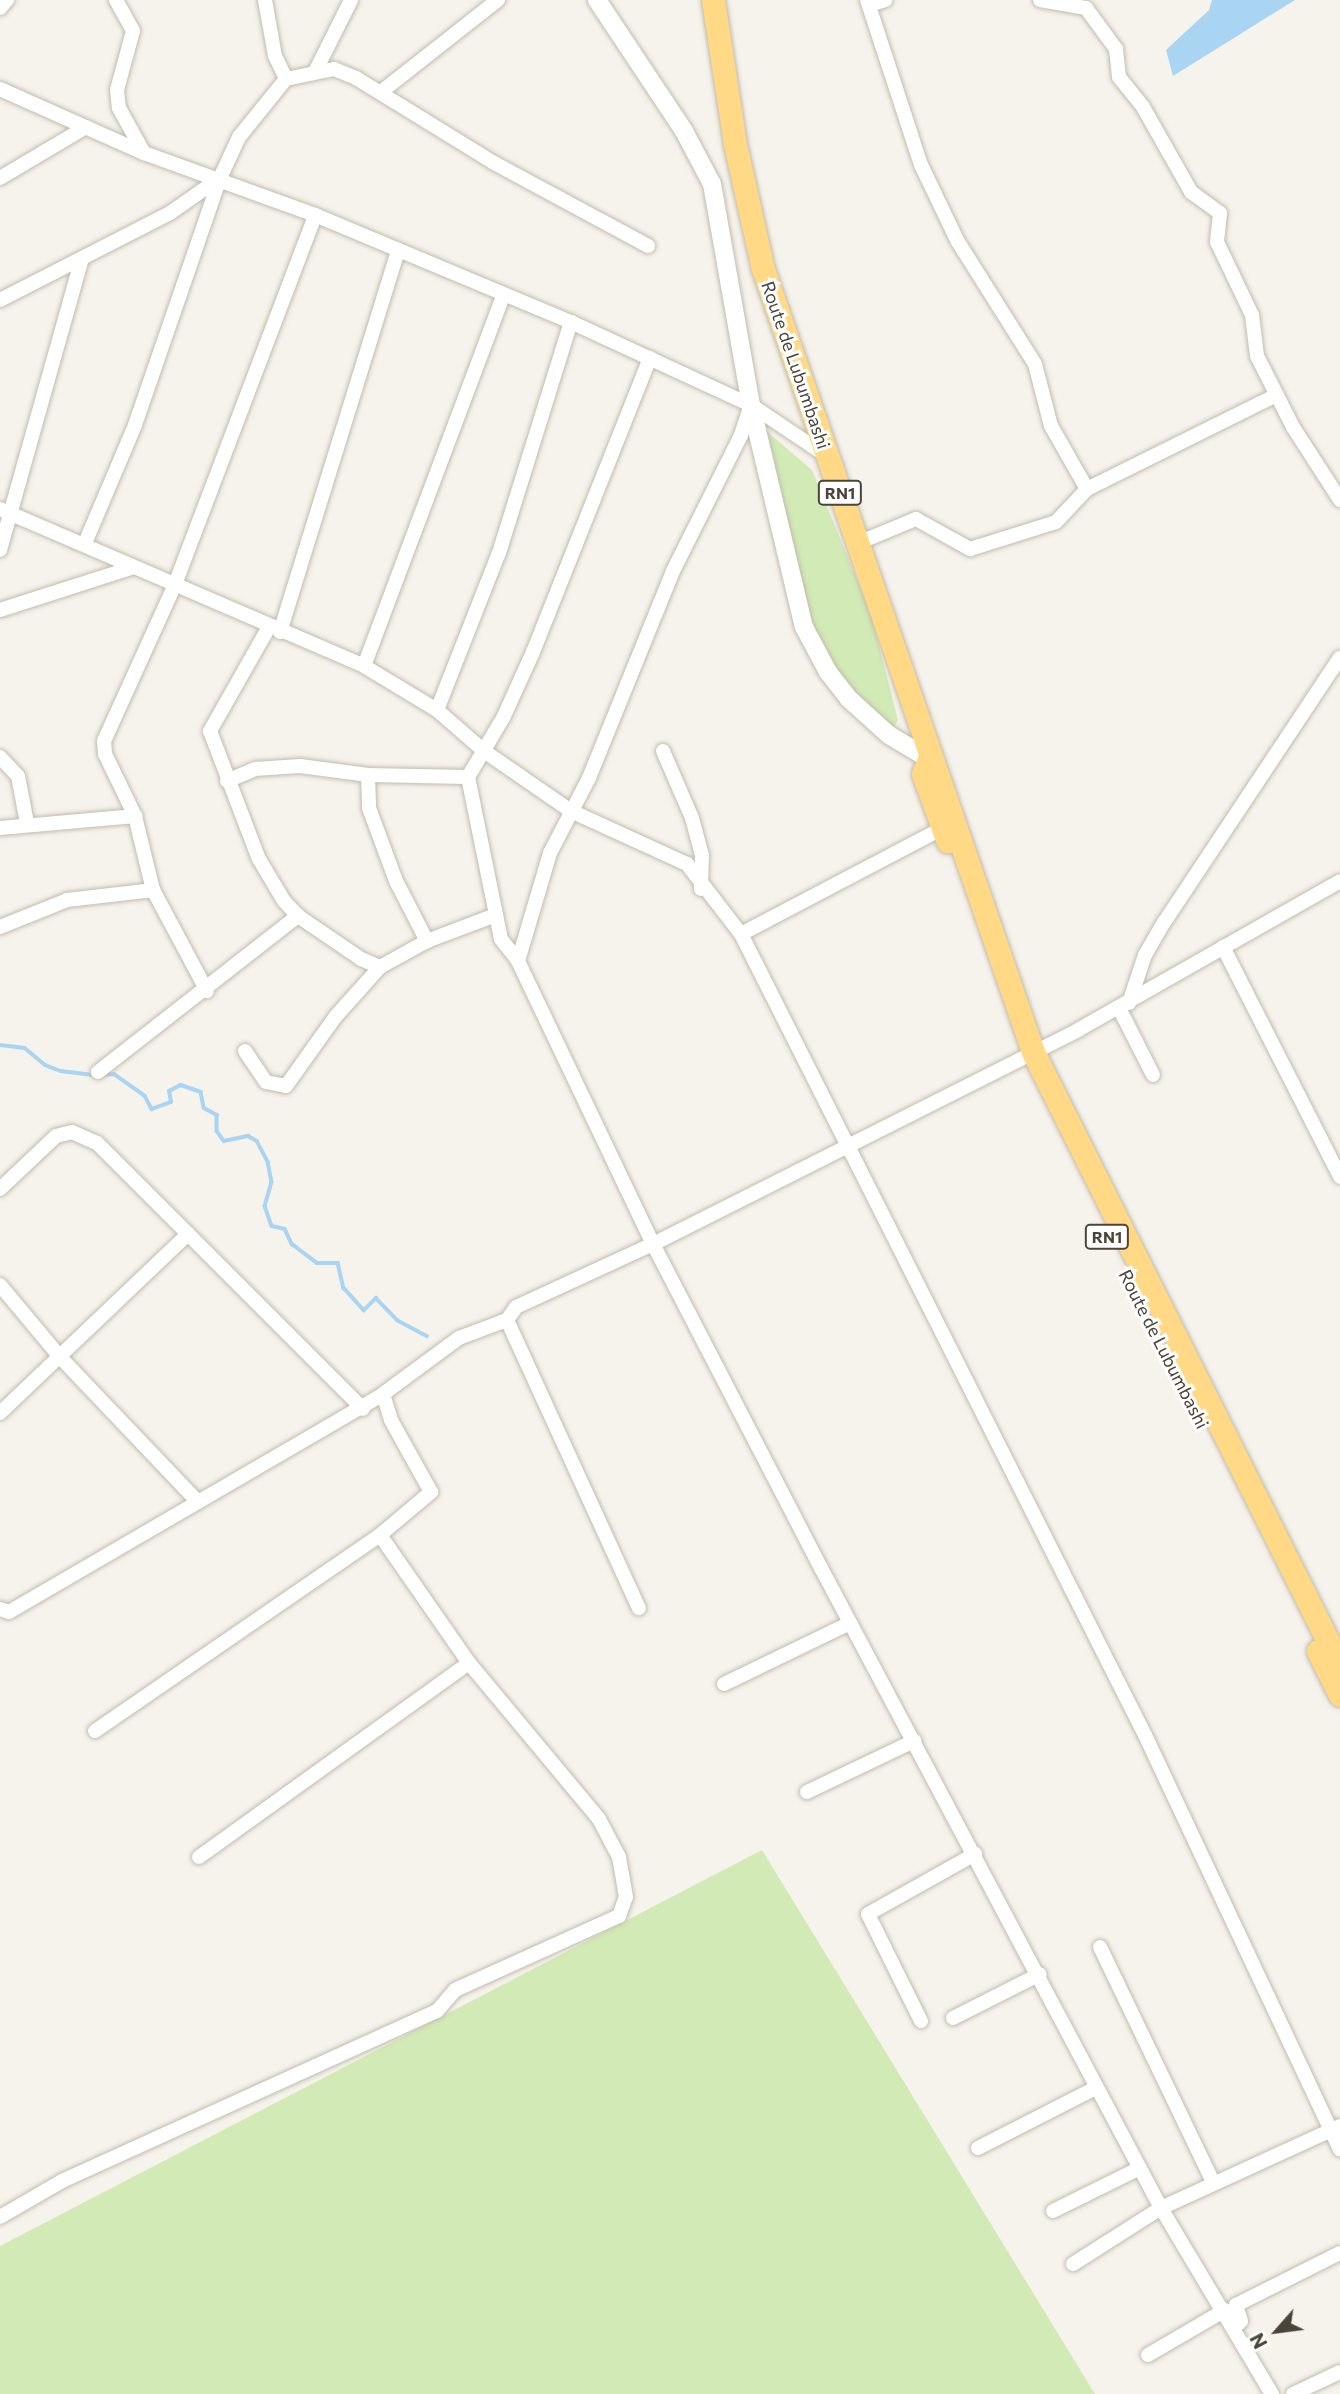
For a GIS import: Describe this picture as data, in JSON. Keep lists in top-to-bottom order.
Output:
{
  "streets": {
    "highway": ["Route de Lubumbashi", "RN1"]
  },
  "north": "bottom left"
}
